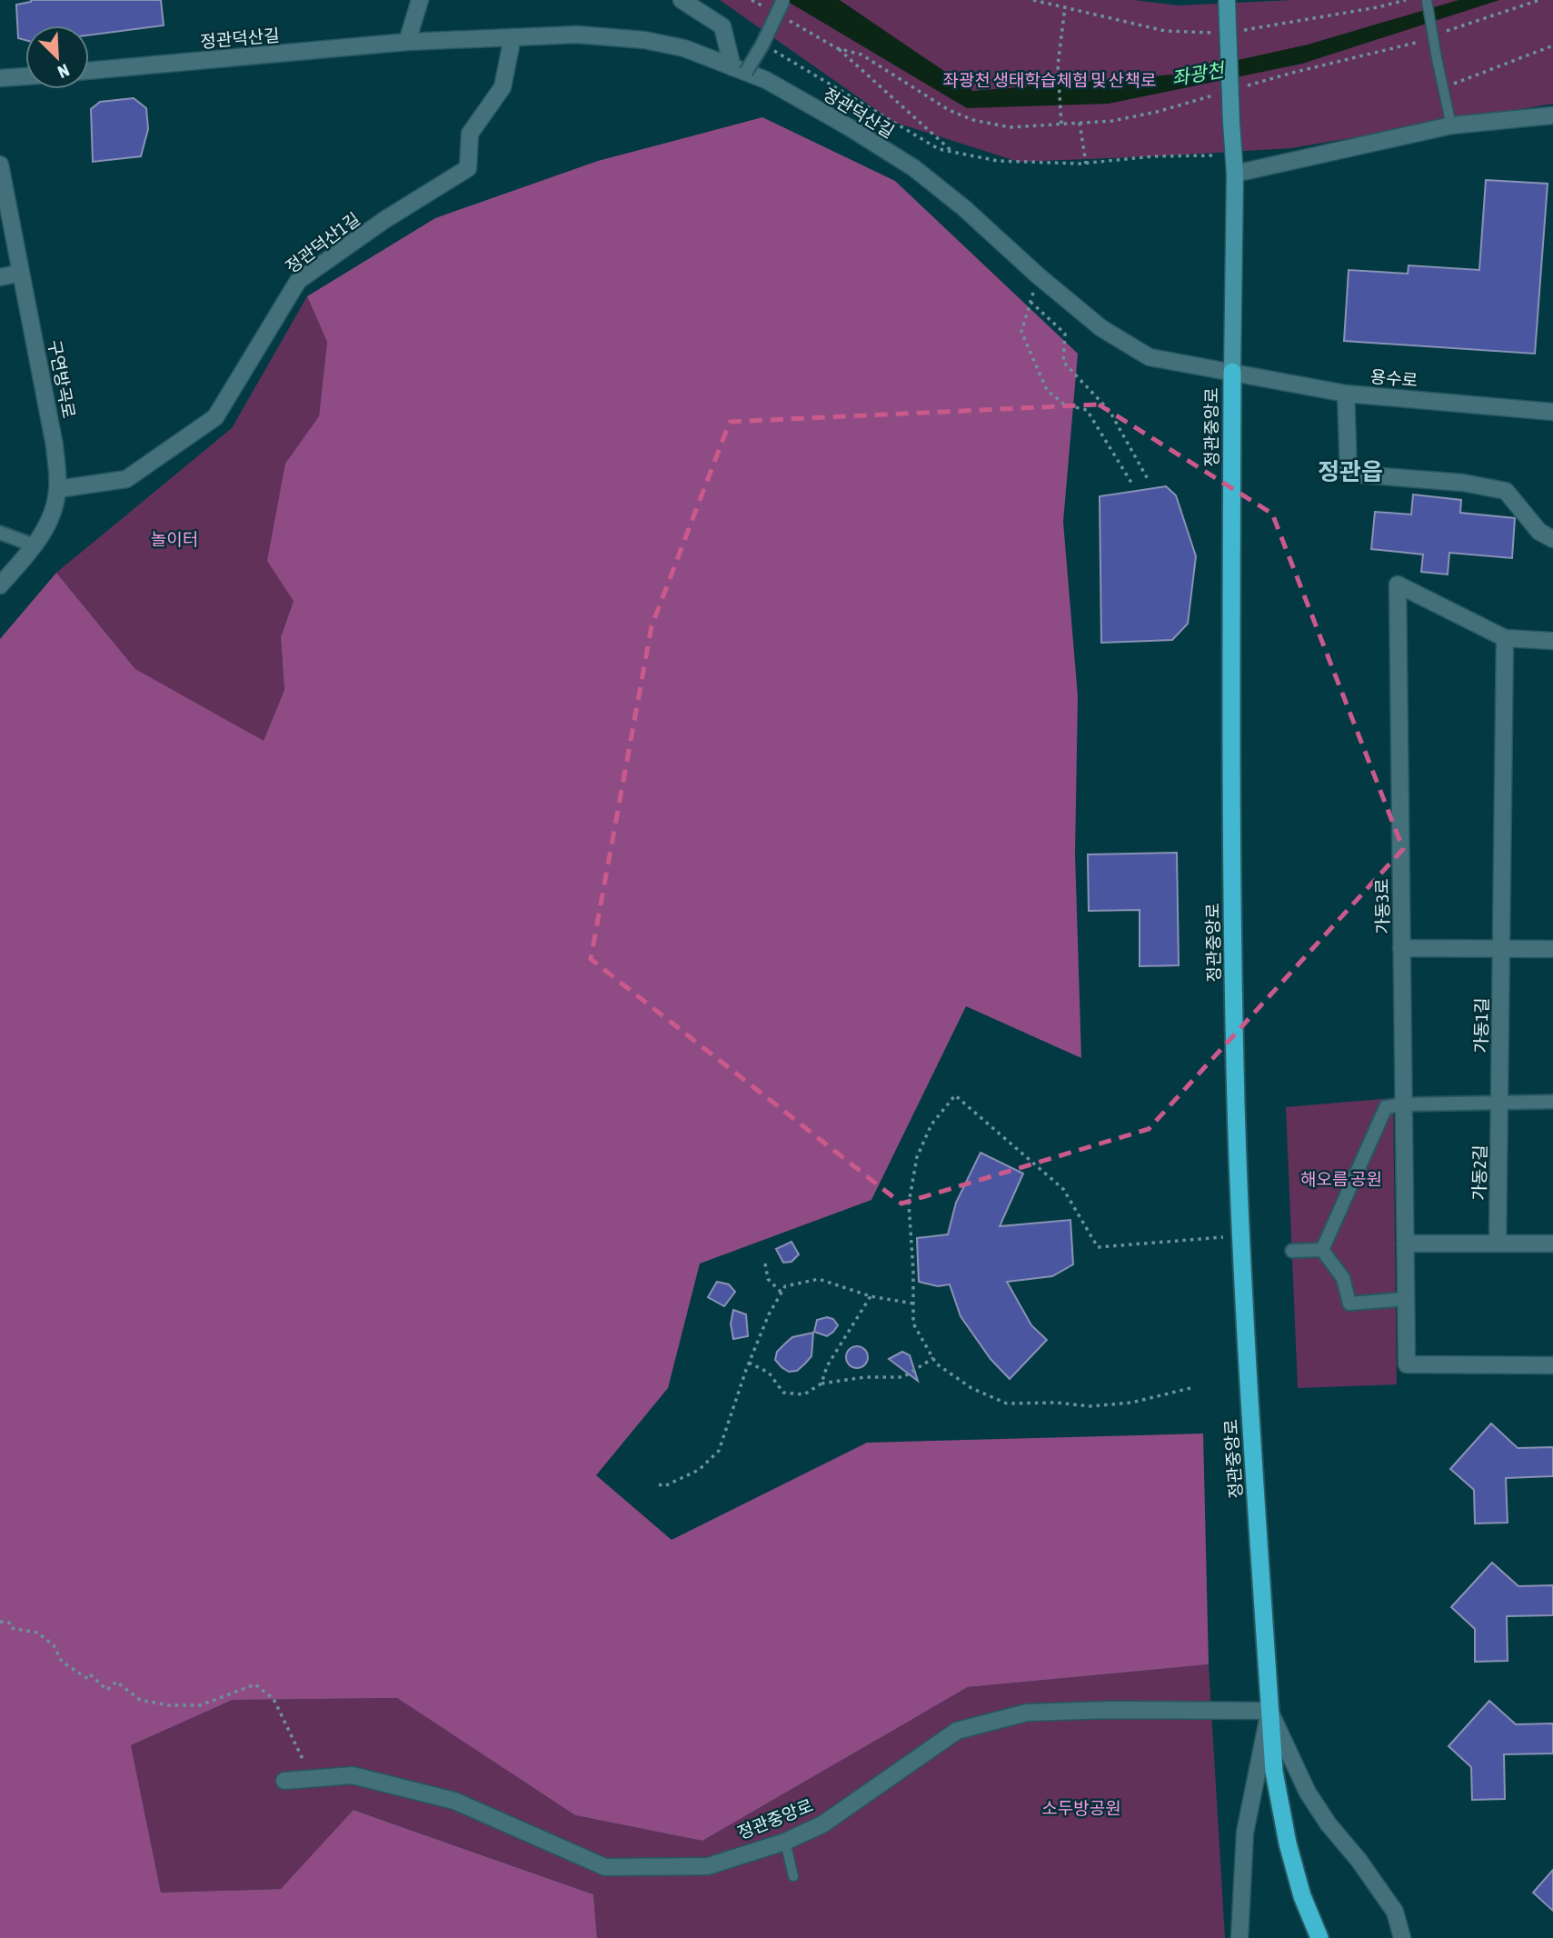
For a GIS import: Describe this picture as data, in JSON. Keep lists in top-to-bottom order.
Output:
{
  "streets": {
    "highway": ["정관중앙로"],
    "street": [
      "정관덕산길",
      "정관덕산1길",
      "용수로",
      "구연방곡로",
      "가동3로",
      "가동1길",
      "가동2길"
    ]
  },
  "crossings": [
    ["정관덕산길", "정관덕산1길"],
    ["정관덕산길", "용수로"],
    ["정관덕산길", "정관중앙로"],
    ["정관덕산1길", "구연방곡로"],
    ["용수로", "정관중앙로"],
    ["가동3로", "가동1길"],
    ["가동1길", "가동2길"]
  ],
  "districts": ["정관읍"],
  "water": ["좌광천"],
  "parks": [
    "좌광천 생태학습체험 및 산책로",
    "놀이터",
    "해오름 공원",
    "소두방공원"
  ],
  "north": "bottom right"
}
